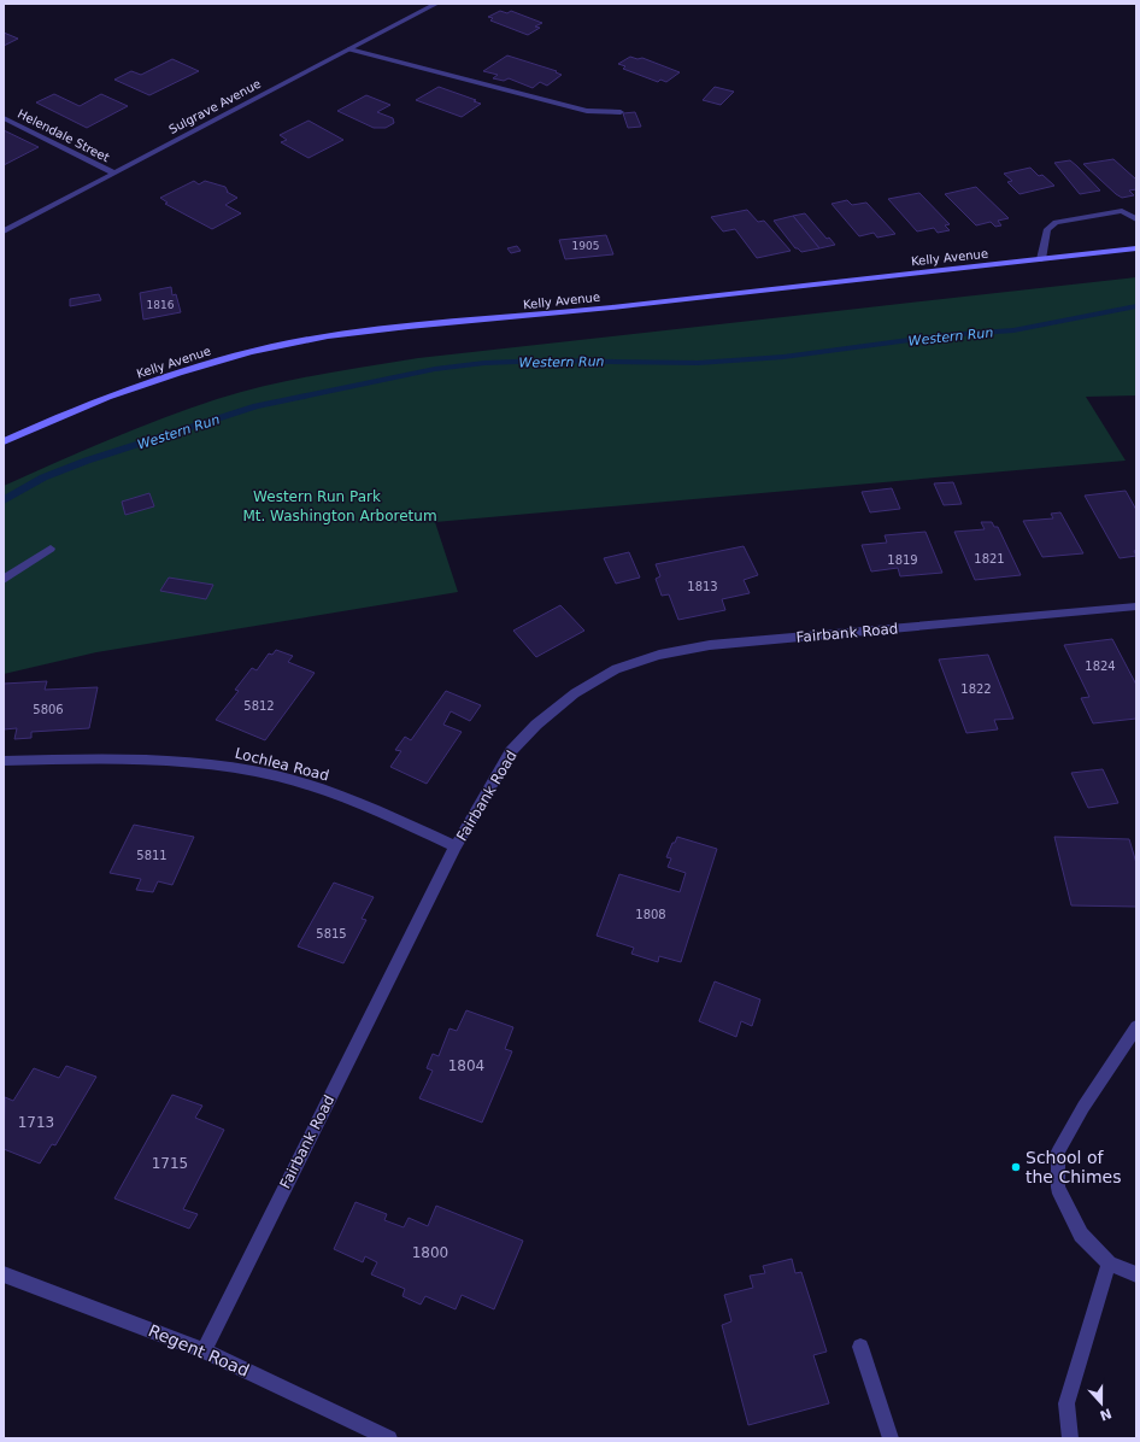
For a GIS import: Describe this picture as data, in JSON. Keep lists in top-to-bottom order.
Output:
{
  "streets": {
    "main road": ["Kelly Avenue"],
    "street": [
      "Sulgrave Avenue",
      "Helendale Street",
      "Fairbank Road",
      "Lochlea Road",
      "Regent Road"
    ]
  },
  "crossings": [
    ["Sulgrave Avenue", "Helendale Street"],
    ["Fairbank Road", "Lochlea Road"],
    ["Fairbank Road", "Regent Road"]
  ],
  "water": ["Western Run"],
  "parks": ["Western Run Park", "Mt. Washington Arboretum"],
  "places": ["School of the Chimes"],
  "house_numbers": [
    "1905",
    "1816",
    "1821",
    "1819",
    "1813",
    "1824",
    "1822",
    "5812",
    "5806",
    "5811",
    "1808",
    "5815",
    "1804",
    "1713",
    "1715",
    "1800"
  ],
  "north": "bottom"
}
